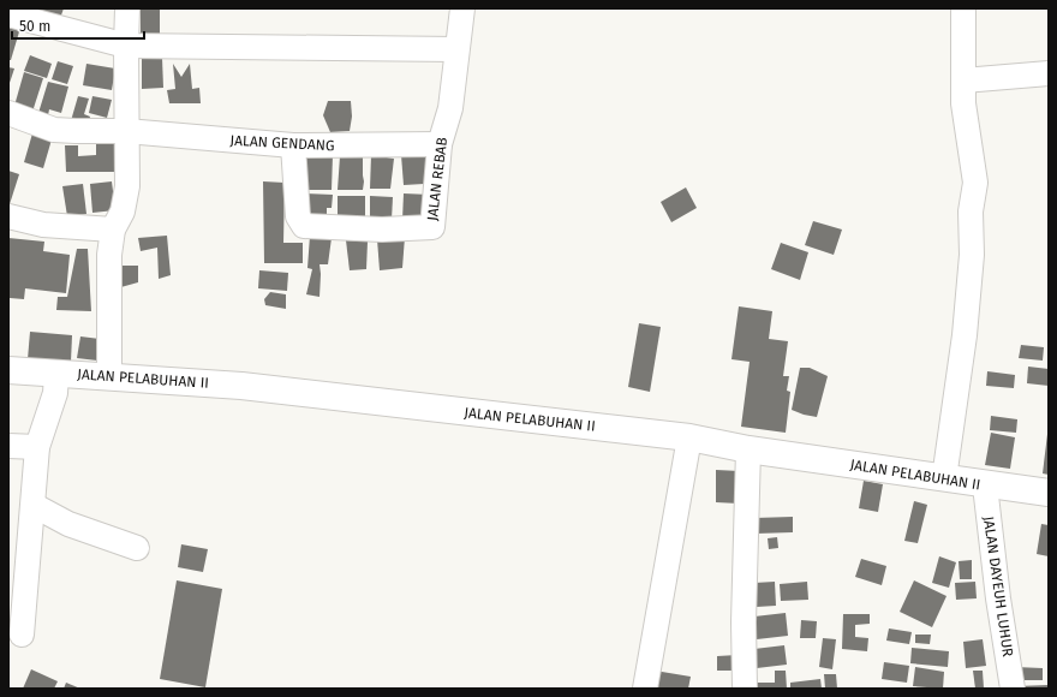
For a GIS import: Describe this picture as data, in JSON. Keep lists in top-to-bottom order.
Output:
{
  "streets": {
    "main road": ["JALAN PELABUHAN II"],
    "street": ["JALAN GENDANG", "JALAN REBAB", "JALAN DAYEUH LUHUR"]
  },
  "crossings": [
    ["JALAN GENDANG", "JALAN REBAB"],
    ["JALAN PELABUHAN II", "JALAN DAYEUH LUHUR"]
  ],
  "scale_bar": "50 m"
}
